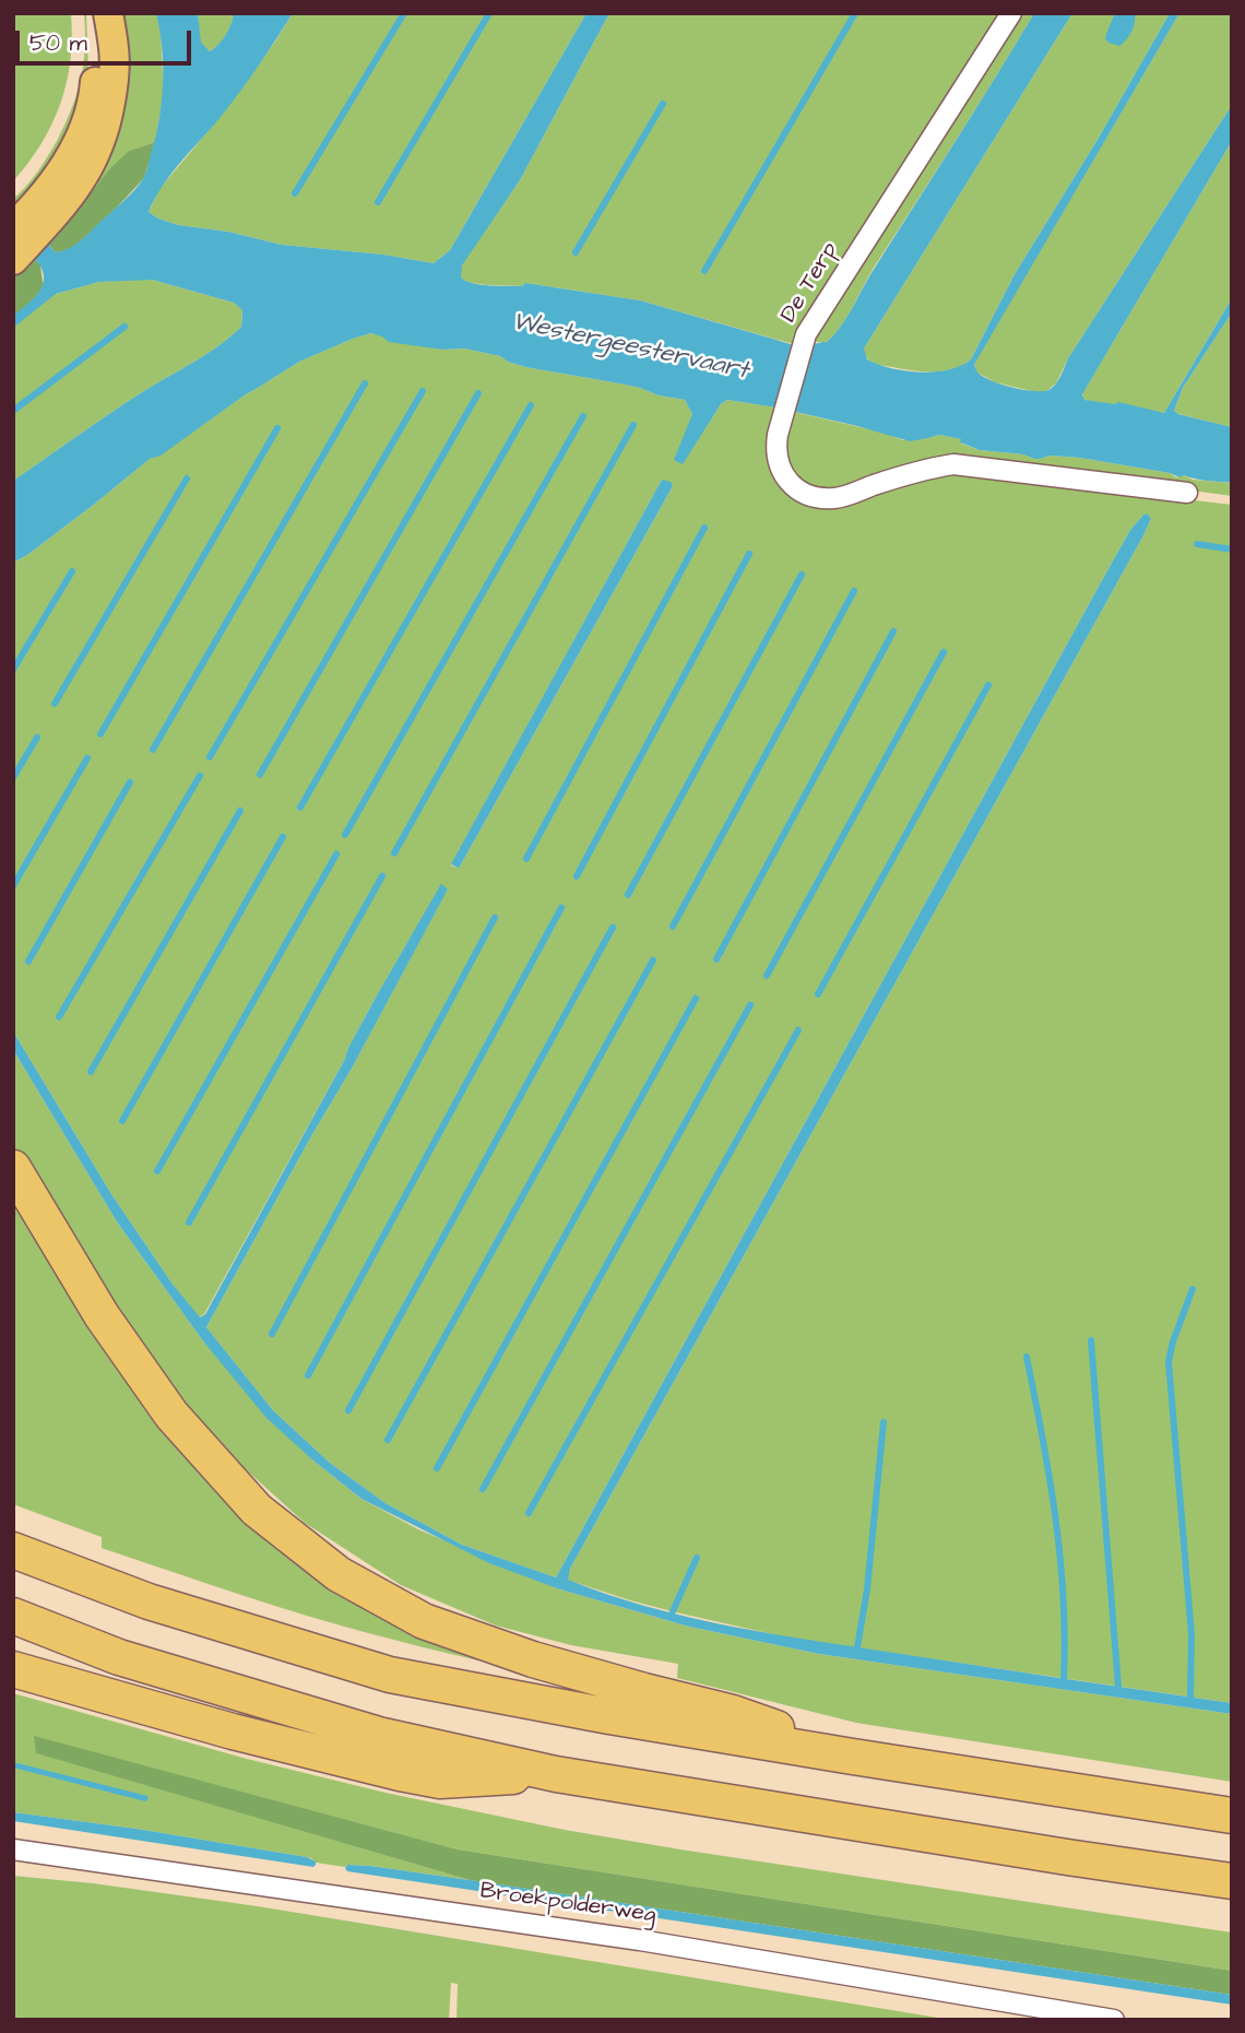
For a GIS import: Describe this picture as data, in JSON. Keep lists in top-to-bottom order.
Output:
{
  "streets": {
    "street": ["De Terp", "Broekpolderweg"]
  },
  "water": ["Westergeestervaart"],
  "scale_bar": "50 m"
}
